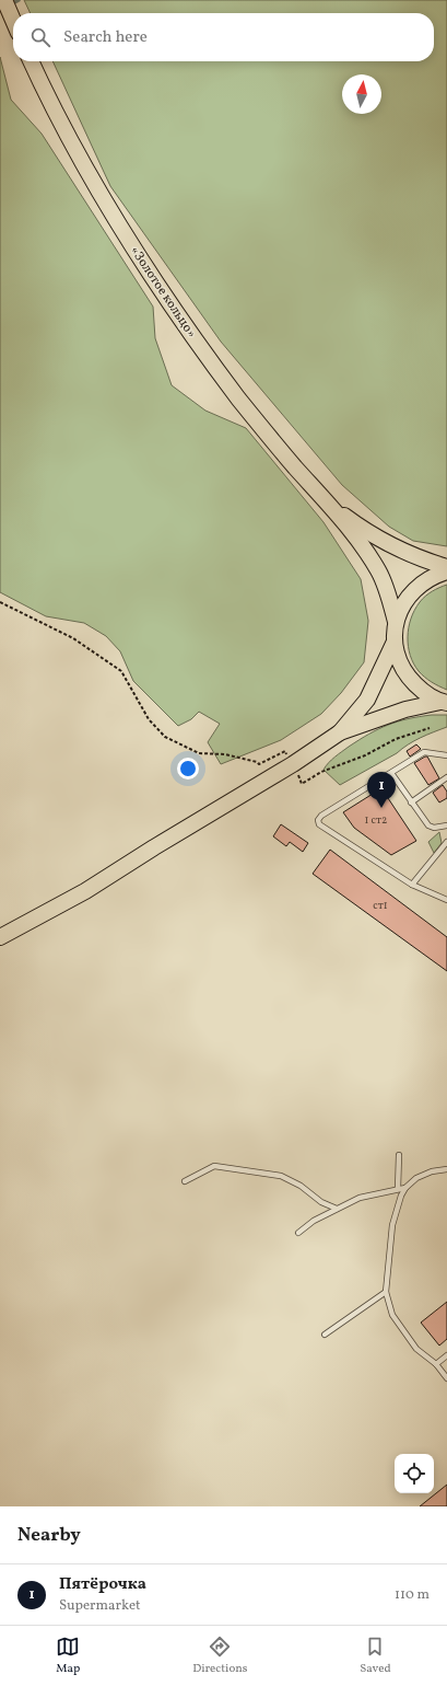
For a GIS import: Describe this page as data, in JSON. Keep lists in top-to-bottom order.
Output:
{
  "streets": {
    "main road": ["«Золотое кольцо»"]
  },
  "house_numbers": ["1 ст2", "ст1"],
  "north": "top",
  "page": {
    "search": "Search here",
    "pins": "1",
    "heading": "Nearby",
    "list": [
      {
        "mark": "1",
        "name": "Пятёрочка",
        "note": "Supermarket",
        "value": "110 m"
      }
    ],
    "nav": ["Map", "Directions", "Saved"]
  }
}
